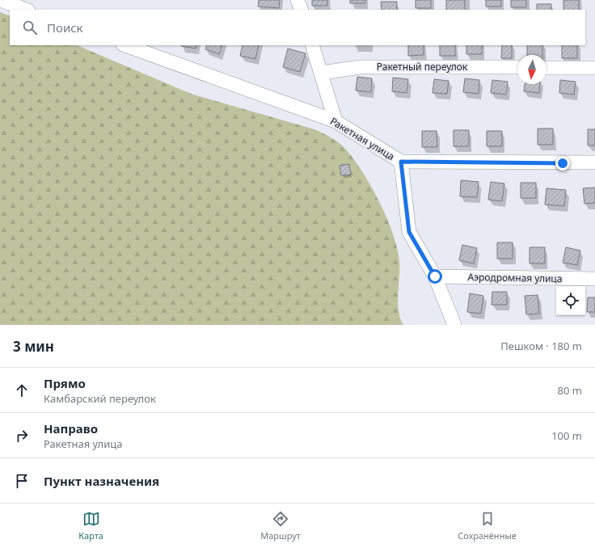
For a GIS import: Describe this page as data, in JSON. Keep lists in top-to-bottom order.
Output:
{
  "streets": {
    "street": ["Ракетный переулок", "Ракетная улица", "Аэродромная улица"]
  },
  "north": "bottom",
  "page": {
    "search": "Поиск",
    "heading": ["3 мин", "Пешком · 180 m"],
    "list": [
      ["Прямо", "Камбарский переулок", "80 m"],
      ["Направо", "Ракетная улица", "100 m"],
      "Пункт назначения"
    ],
    "nav": ["Карта", "Маршрут", "Сохранённые"]
  }
}
